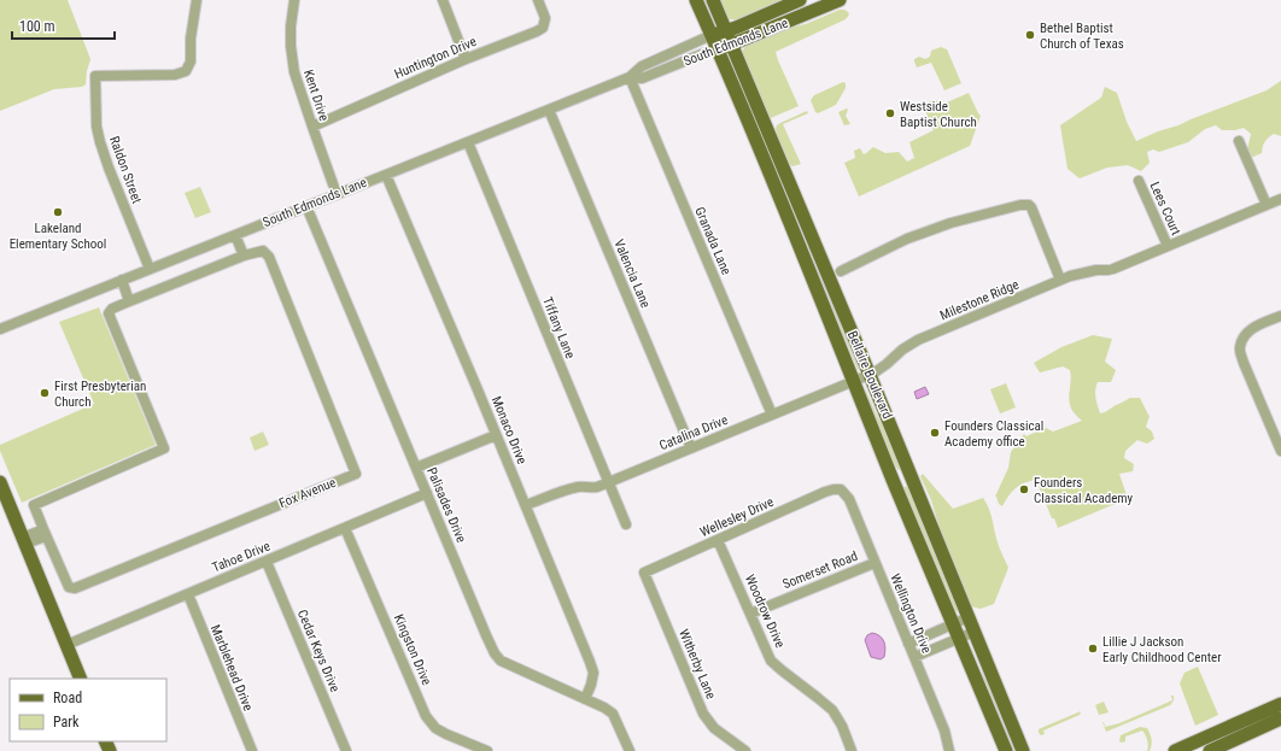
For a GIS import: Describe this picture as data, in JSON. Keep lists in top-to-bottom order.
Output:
{
  "streets": {
    "main road": ["South Edmonds Lane", "Bellaire Boulevard"],
    "street": [
      "Huntington Drive",
      "Kent Drive",
      "Raldon Street",
      "Lees Court",
      "Granada Lane",
      "Valencia Lane",
      "Milestone Ridge",
      "Tiffany Lane",
      "Monaco Drive",
      "Catalina Drive",
      "Fox Avenue",
      "Palisades Drive",
      "Wellesley Drive",
      "Tahoe Drive",
      "Somerset Road",
      "Woodrow Drive",
      "Wellington Drive",
      "Kingston Drive",
      "Cedar Keys Drive",
      "Witherby Lane",
      "Marblehead Drive"
    ]
  },
  "crossings": [
    ["South Edmonds Lane", "Kent Drive"],
    ["South Edmonds Lane", "Raldon Street"],
    ["South Edmonds Lane", "Granada Lane"],
    ["South Edmonds Lane", "Valencia Lane"],
    ["South Edmonds Lane", "Tiffany Lane"],
    ["South Edmonds Lane", "Bellaire Boulevard"],
    ["South Edmonds Lane", "Monaco Drive"],
    ["South Edmonds Lane", "Palisades Drive"],
    ["Huntington Drive", "Kent Drive"],
    ["Lees Court", "Milestone Ridge"],
    ["Granada Lane", "Catalina Drive"],
    ["Valencia Lane", "Catalina Drive"],
    ["Milestone Ridge", "Bellaire Boulevard"],
    ["Milestone Ridge", "Catalina Drive"],
    ["Tiffany Lane", "Catalina Drive"],
    ["Bellaire Boulevard", "Catalina Drive"],
    ["Monaco Drive", "Catalina Drive"],
    ["Monaco Drive", "Palisades Drive"],
    ["Palisades Drive", "Tahoe Drive"],
    ["Wellesley Drive", "Woodrow Drive"],
    ["Wellesley Drive", "Wellington Drive"],
    ["Wellesley Drive", "Witherby Lane"],
    ["Tahoe Drive", "Kingston Drive"],
    ["Tahoe Drive", "Cedar Keys Drive"],
    ["Tahoe Drive", "Marblehead Drive"],
    ["Somerset Road", "Woodrow Drive"],
    ["Somerset Road", "Wellington Drive"]
  ],
  "places": [
    "Bethel Baptist Church of Texas",
    "Westside Baptist Church",
    "Lakeland Elementary School",
    "First Presbyterian Church",
    "Founders Classical Academy office",
    "Founders Classical Academy",
    "Lillie J Jackson Early Childhood Center"
  ],
  "legend": ["Road", "Park"],
  "scale_bar": "100 m"
}
